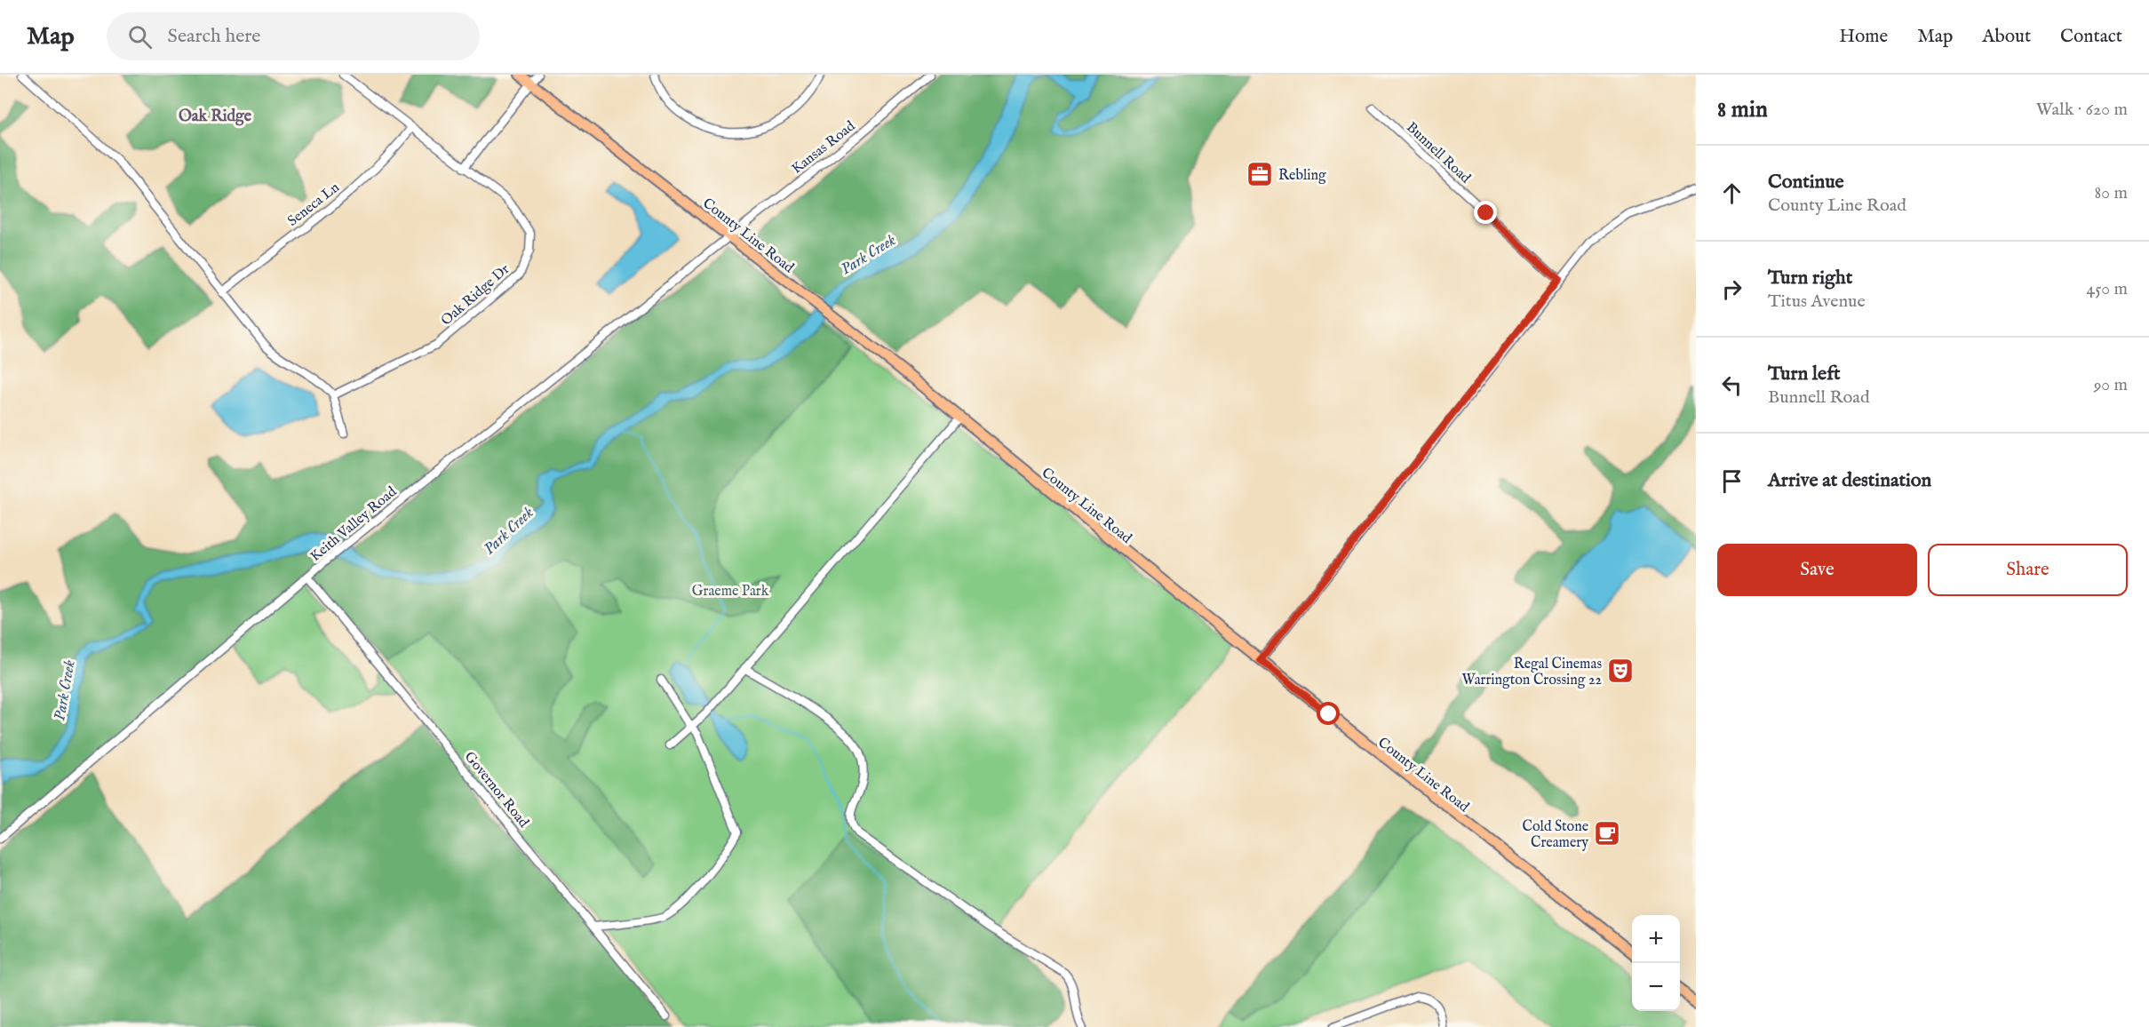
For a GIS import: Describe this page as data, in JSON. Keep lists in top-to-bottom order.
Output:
{
  "streets": {
    "main road": ["County Line Road"],
    "street": [
      "Kansas Road",
      "Bunnell Road",
      "Seneca Ln",
      "Oak Ridge Dr",
      "Keith Valley Road",
      "Governor Road"
    ]
  },
  "crossings": [
    ["Kansas Road", "County Line Road"],
    ["Kansas Road", "Keith Valley Road"],
    ["Seneca Ln", "Oak Ridge Dr"],
    ["County Line Road", "Keith Valley Road"],
    ["Keith Valley Road", "Governor Road"]
  ],
  "districts": ["Oak Ridge"],
  "water": ["Park Creek"],
  "parks": ["Graeme Park"],
  "places": {
    "office": ["Rebling"],
    "theatre": ["Regal Cinemas Warrington Crossing 22"],
    "cafe": ["Cold Stone Creamery"]
  },
  "page": {
    "header": "Map",
    "search": "Search here",
    "nav": [
      "Home",
      "Map",
      "About",
      "Contact"
    ],
    "heading": ["8 min", "Walk · 620 m"],
    "list": [
      ["Continue", "County Line Road", "80 m"],
      ["Turn right", "Titus Avenue", "450 m"],
      ["Turn left", "Bunnell Road", "90 m"],
      "Arrive at destination"
    ],
    "buttons": ["Save", "Share"],
    "map_buttons": ["+", "−"]
  }
}
